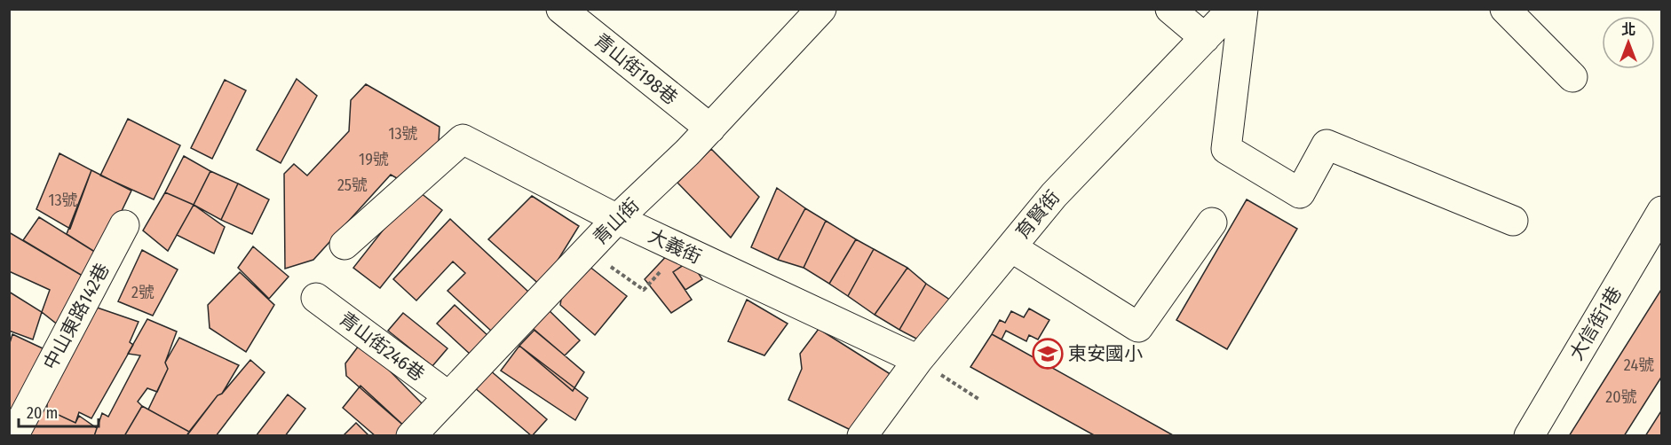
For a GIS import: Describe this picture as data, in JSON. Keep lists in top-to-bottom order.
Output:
{
  "streets": {
    "street": [
      "青山街198巷",
      "育賢街",
      "青山街",
      "大義街",
      "中山東路142巷",
      "大信街1巷",
      "青山街246巷"
    ]
  },
  "crossings": [
    ["青山街198巷", "青山街"],
    ["育賢街", "大義街"],
    ["青山街", "大義街"],
    ["青山街", "青山街246巷"]
  ],
  "places": {
    "school or university": ["東安國小"]
  },
  "house_numbers": [
    "13號",
    "19號",
    "25號",
    "13號",
    "2號",
    "24號",
    "20號"
  ],
  "scale_bar": "20 m",
  "north": "top"
}
